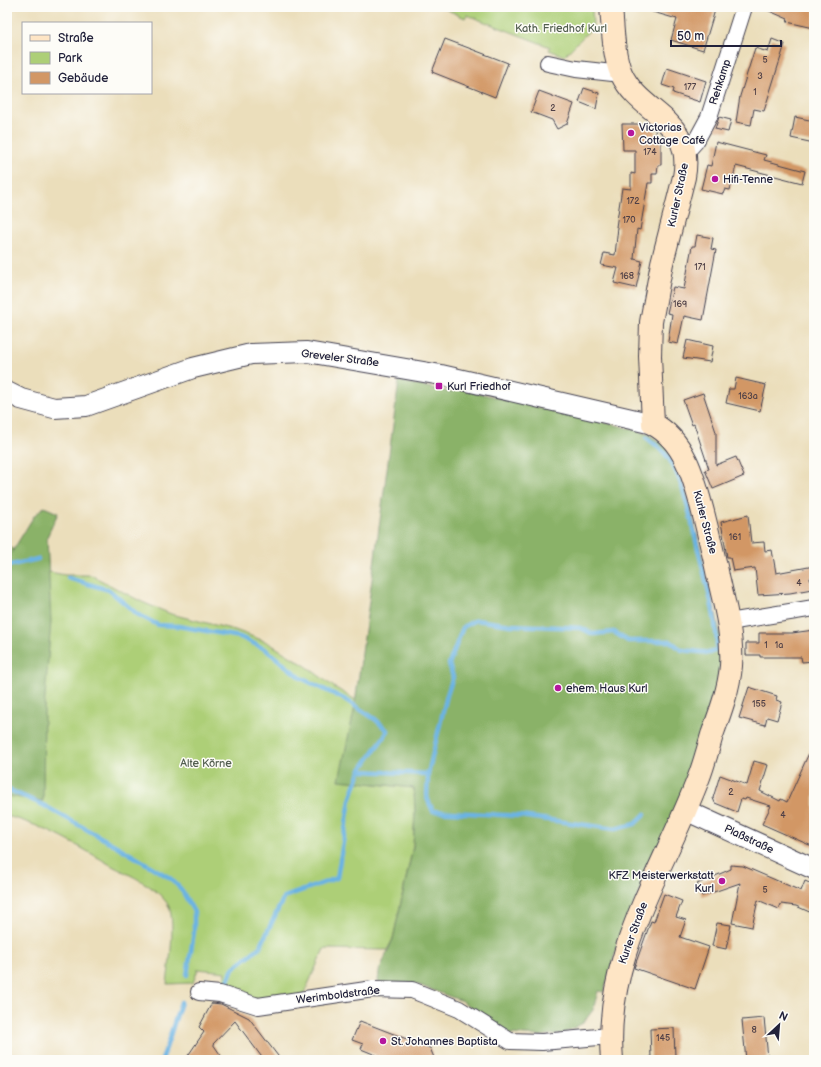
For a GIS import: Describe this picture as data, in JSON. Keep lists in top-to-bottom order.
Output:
{
  "streets": {
    "main road": ["Kurler Straße"],
    "street": [
      "Rehkamp",
      "Greveler Straße",
      "Plaßstraße",
      "Werimboldstraße"
    ]
  },
  "crossings": [
    ["Rehkamp", "Kurler Straße"],
    ["Kurler Straße", "Greveler Straße"],
    ["Kurler Straße", "Plaßstraße"],
    ["Kurler Straße", "Werimboldstraße"]
  ],
  "parks": ["Kath. Friedhof Kurl", "Alte Körne"],
  "places": {
    "other": [
      "Victorias Cottage Café",
      "Hifi-Tenne",
      "ehem. Haus Kurl",
      "KFZ Meisterwerkstatt Kurl",
      "St. Johannes Baptista"
    ],
    "transit": ["Kurl Friedhof"]
  },
  "house_numbers": [
    "5",
    "3",
    "177",
    "1",
    "2",
    "174",
    "172",
    "170",
    "171",
    "168",
    "169",
    "163a",
    "161",
    "4",
    "1",
    "1a",
    "155",
    "2",
    "4",
    "5",
    "8",
    "145"
  ],
  "legend": ["Straße", "Park", "Gebäude"],
  "scale_bar": "50 m",
  "north": "top right"
}
